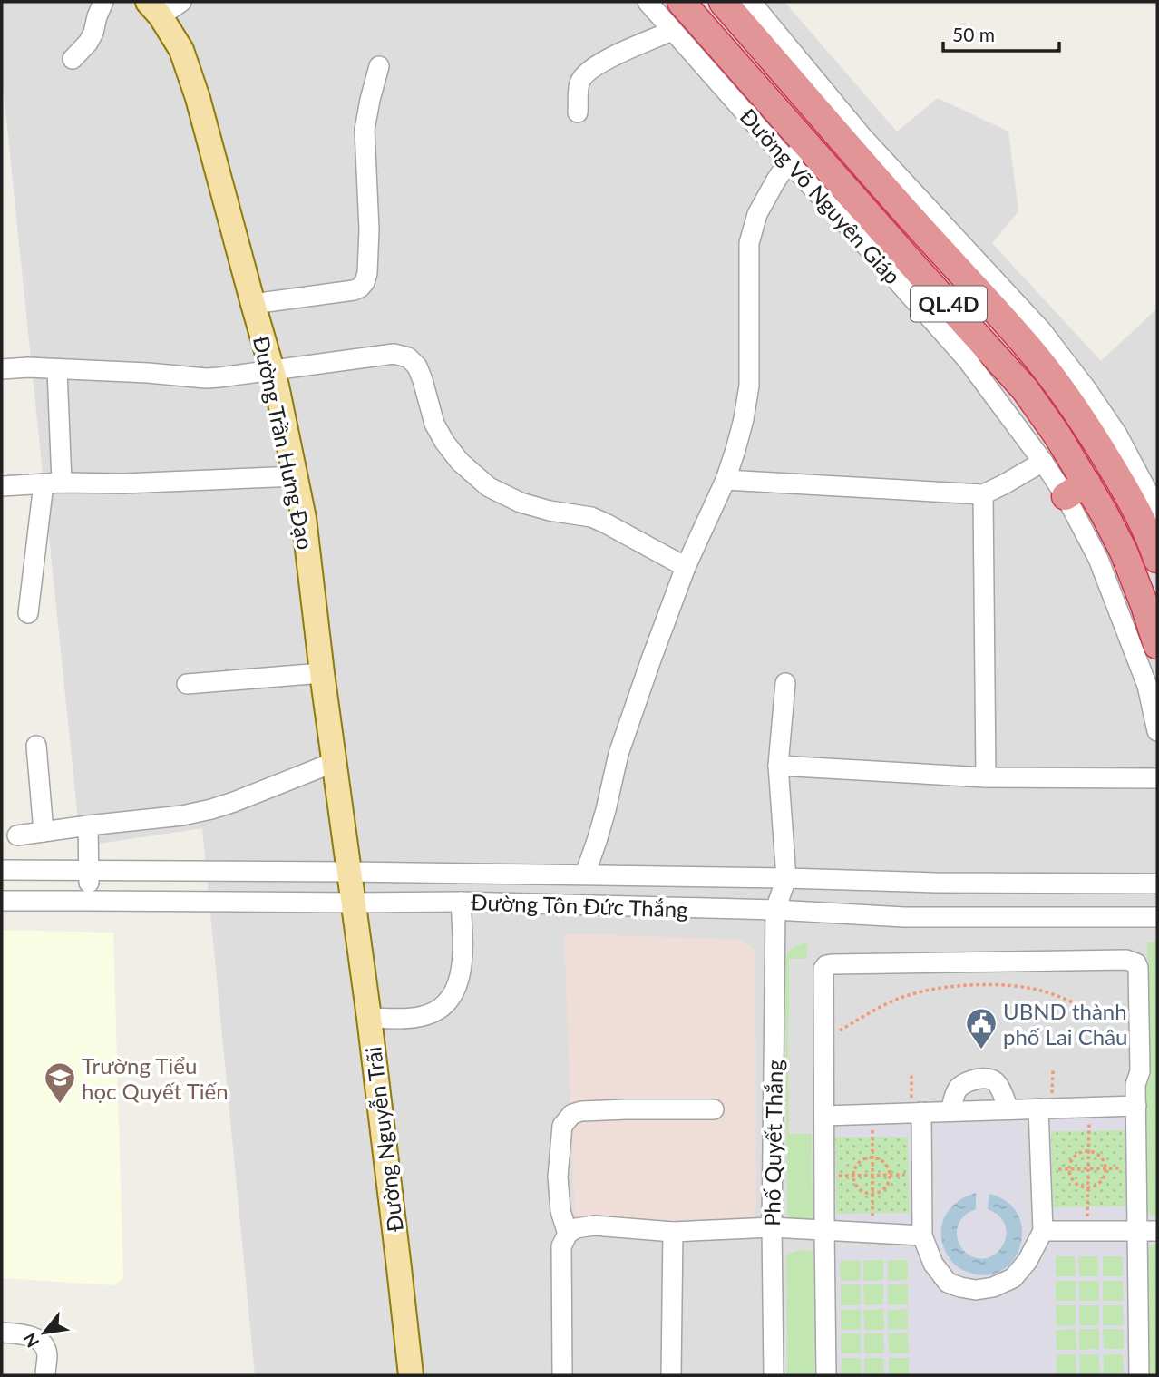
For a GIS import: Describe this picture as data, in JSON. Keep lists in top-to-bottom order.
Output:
{
  "streets": {
    "highway": ["Đường Võ Nguyên Giáp", "QL.4D"],
    "main road": ["Đường Trần Hưng Đạo", "Đường Nguyễn Trãi"],
    "street": ["Đường Tôn Đức Thắng", "Phố Quyết Thắng"]
  },
  "crossings": [
    ["Đường Trần Hưng Đạo", "Đường Tôn Đức Thắng"],
    ["Đường Trần Hưng Đạo", "Đường Nguyễn Trãi"],
    ["Đường Tôn Đức Thắng", "Đường Nguyễn Trãi"],
    ["Đường Tôn Đức Thắng", "Phố Quyết Thắng"]
  ],
  "places": {
    "public building": ["UBND thành phố Lai Châu"],
    "school or university": ["Trường Tiểu học Quyết Tiến"]
  },
  "scale_bar": "50 m",
  "north": "bottom left"
}
